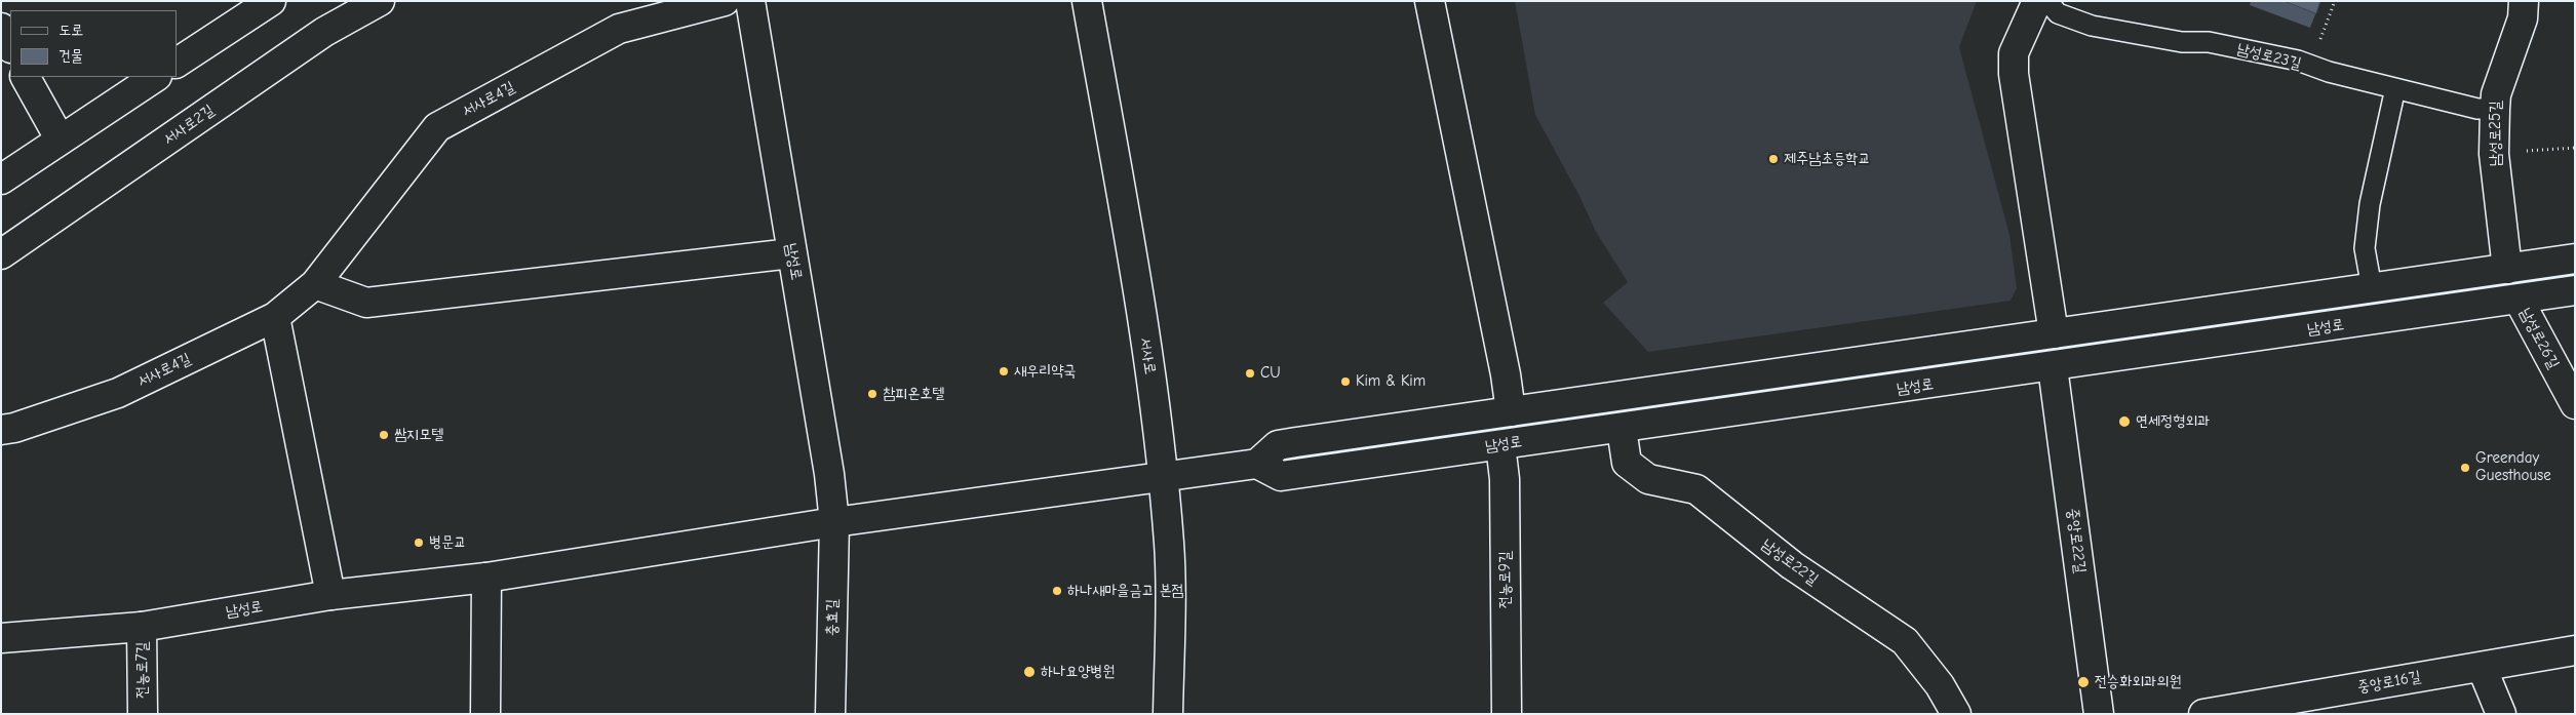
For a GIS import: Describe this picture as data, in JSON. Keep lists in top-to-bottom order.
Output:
{
  "streets": {
    "street": [
      "서사로4길",
      "서사로2길",
      "남성로25길",
      "남성로",
      "남성로26길",
      "서사로",
      "중앙로22길",
      "남성로22길",
      "전농로9길",
      "충효길",
      "전농로7길",
      "중앙로16길"
    ],
    "lane": ["남성로23길"]
  },
  "crossings": [
    ["남성로23길", "남성로25길"],
    ["남성로25길", "남성로"],
    ["남성로", "남성로26길"],
    ["남성로", "서사로"],
    ["남성로", "중앙로22길"],
    ["남성로", "남성로22길"],
    ["남성로", "전농로9길"],
    ["남성로", "충효길"],
    ["남성로", "전농로7길"]
  ],
  "places": [
    "제주남초등학교",
    "새우리약국",
    "CU",
    "Kim & Kim",
    "참피온호텔",
    "연세정형외과",
    "쌈지모텔",
    "Greenday Guesthouse",
    "병문교",
    "하나새마을금고 본점",
    "하나요양병원",
    "전승화외과의원"
  ],
  "legend": ["도로", "건물"]
}
